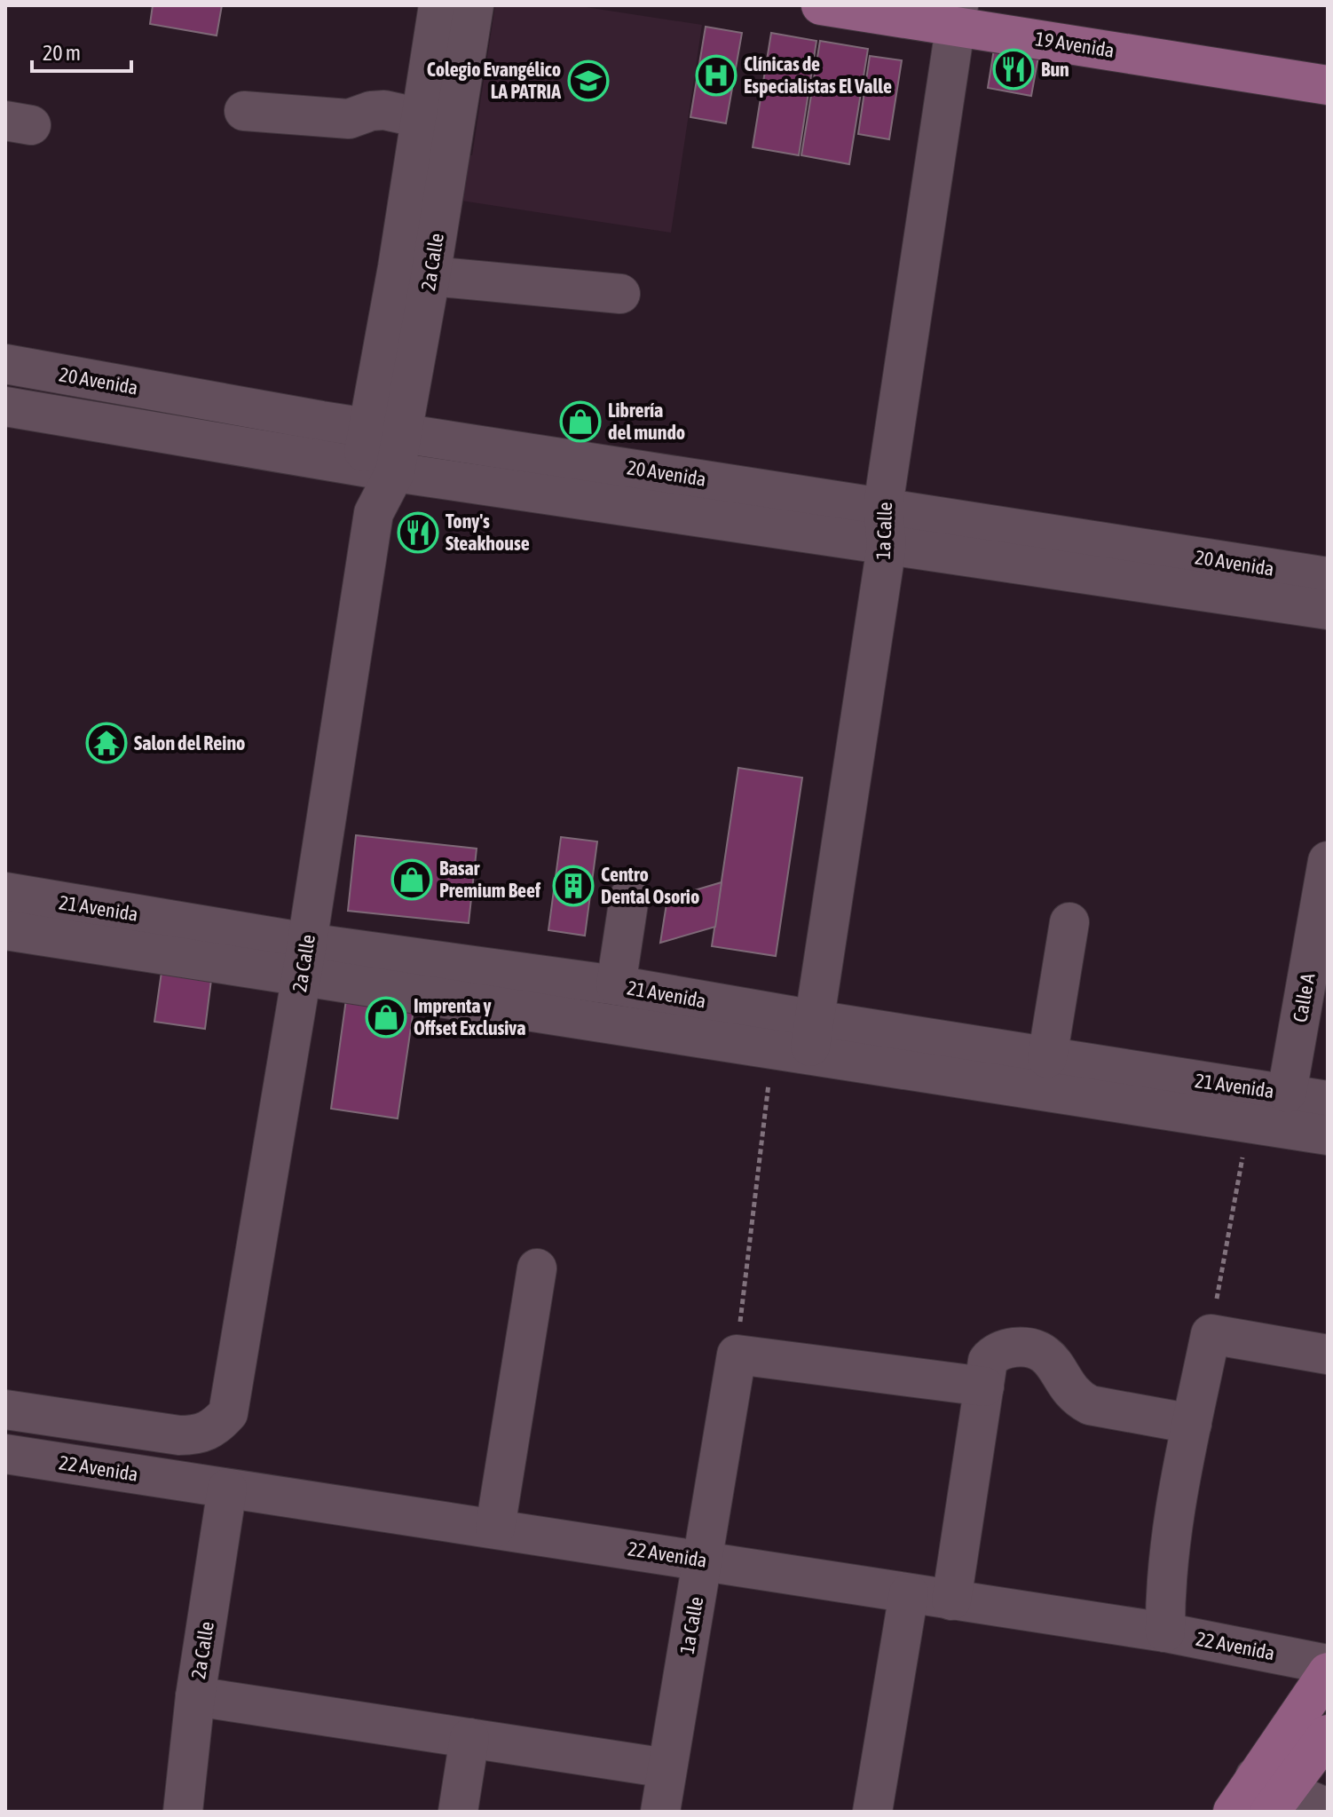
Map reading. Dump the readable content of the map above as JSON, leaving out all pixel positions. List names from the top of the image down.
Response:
{
  "streets": {
    "main road": ["19 Avenida"],
    "street": [
      "2a Calle",
      "20 Avenida",
      "1a Calle",
      "21 Avenida",
      "Calle A",
      "22 Avenida"
    ]
  },
  "crossings": [
    ["19 Avenida", "1a Calle"],
    ["2a Calle", "20 Avenida"],
    ["2a Calle", "21 Avenida"],
    ["2a Calle", "22 Avenida"],
    ["20 Avenida", "1a Calle"],
    ["1a Calle", "21 Avenida"],
    ["1a Calle", "22 Avenida"],
    ["21 Avenida", "Calle A"]
  ],
  "places": {
    "restaurant": ["Bun", "Tony's Steakhouse"],
    "hospital": ["Clínicas de Especialistas El Valle"],
    "school or university": ["Colegio Evangélico LA PATRIA"],
    "shop": ["Librería del mundo", "Basar Premium Beef", "Imprenta y Offset Exclusiva"],
    "temple": ["Salon del Reino"],
    "building": ["Centro Dental Osorio"]
  },
  "scale_bar": "20 m"
}
